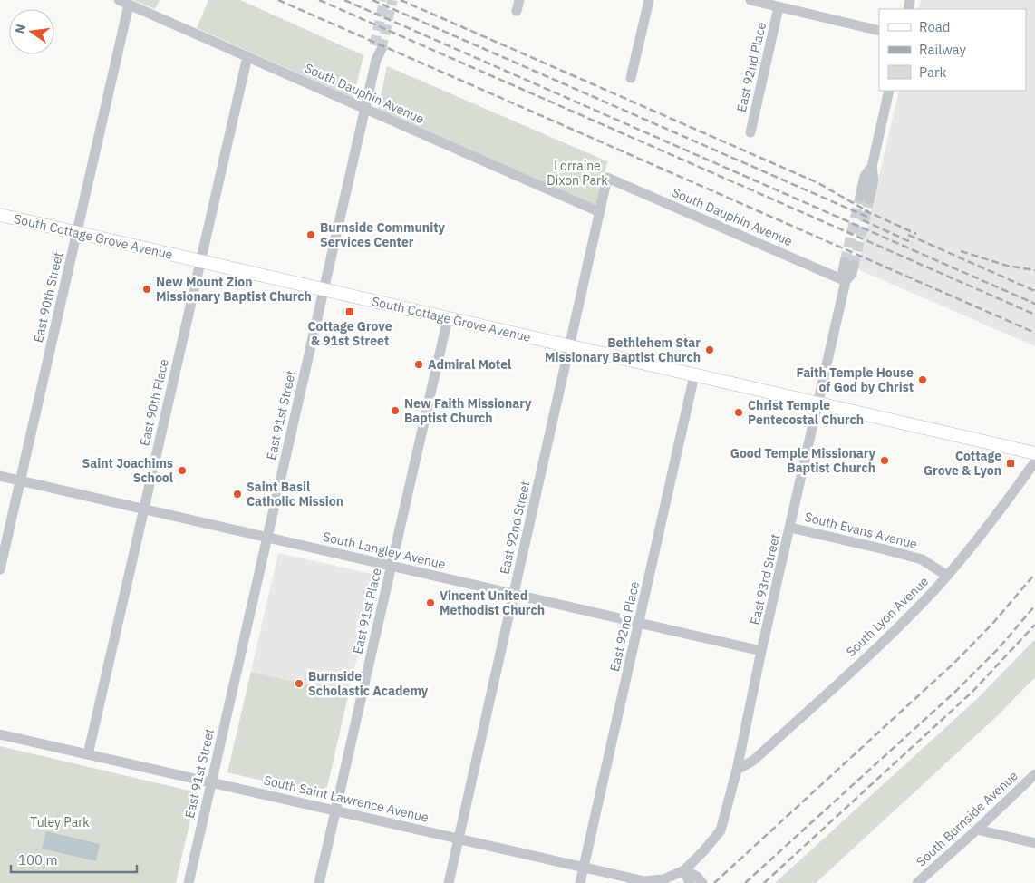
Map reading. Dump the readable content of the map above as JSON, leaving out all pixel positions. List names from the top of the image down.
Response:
{
  "streets": {
    "main road": ["South Cottage Grove Avenue"],
    "street": [
      "East 92nd Place",
      "South Dauphin Avenue",
      "East 90th Street",
      "East 90th Place",
      "East 91st Street",
      "East 92nd Street",
      "South Evans Avenue",
      "South Langley Avenue",
      "East 93rd Street",
      "East 91st Place",
      "South Lyon Avenue",
      "South Saint Lawrence Avenue",
      "South Burnside Avenue"
    ]
  },
  "crossings": [
    ["East 92nd Place", "South Cottage Grove Avenue"],
    ["East 92nd Place", "South Langley Avenue"],
    ["East 92nd Place", "South Saint Lawrence Avenue"],
    ["South Dauphin Avenue", "East 90th Street"],
    ["South Dauphin Avenue", "East 90th Place"],
    ["South Dauphin Avenue", "East 91st Street"],
    ["South Dauphin Avenue", "East 92nd Street"],
    ["South Dauphin Avenue", "East 93rd Street"],
    ["South Cottage Grove Avenue", "East 90th Street"],
    ["South Cottage Grove Avenue", "East 90th Place"],
    ["South Cottage Grove Avenue", "East 91st Street"],
    ["South Cottage Grove Avenue", "East 92nd Street"],
    ["South Cottage Grove Avenue", "East 93rd Street"],
    ["South Cottage Grove Avenue", "East 91st Place"],
    ["East 90th Street", "South Langley Avenue"],
    ["East 90th Place", "South Langley Avenue"],
    ["East 90th Place", "South Saint Lawrence Avenue"],
    ["East 91st Street", "South Langley Avenue"],
    ["East 91st Street", "South Saint Lawrence Avenue"],
    ["East 92nd Street", "South Langley Avenue"],
    ["East 92nd Street", "South Saint Lawrence Avenue"],
    ["South Evans Avenue", "East 93rd Street"],
    ["South Evans Avenue", "South Lyon Avenue"],
    ["South Langley Avenue", "East 93rd Street"],
    ["South Langley Avenue", "East 91st Place"],
    ["East 93rd Street", "South Lyon Avenue"],
    ["East 93rd Street", "South Saint Lawrence Avenue"],
    ["East 91st Place", "South Saint Lawrence Avenue"]
  ],
  "parks": ["Lorraine Dixon Park", "Tuley Park"],
  "places": {
    "other": [
      "Burnside Community Services Center",
      "New Mount Zion Missionary Baptist Church",
      "Bethlehem Star Missionary Baptist Church",
      "Admiral Motel",
      "Faith Temple House of God by Christ",
      "New Faith Missionary Baptist Church",
      "Christ Temple Pentecostal Church",
      "Good Temple Missionary Baptist Church",
      "Saint Joachims School",
      "Saint Basil Catholic Mission",
      "Vincent United Methodist Church",
      "Burnside Scholastic Academy"
    ],
    "transit": ["Cottage Grove & 91st Street", "Cottage Grove & Lyon"]
  },
  "legend": ["Road", "Railway", "Park"],
  "scale_bar": "100 m",
  "north": "left"
}
